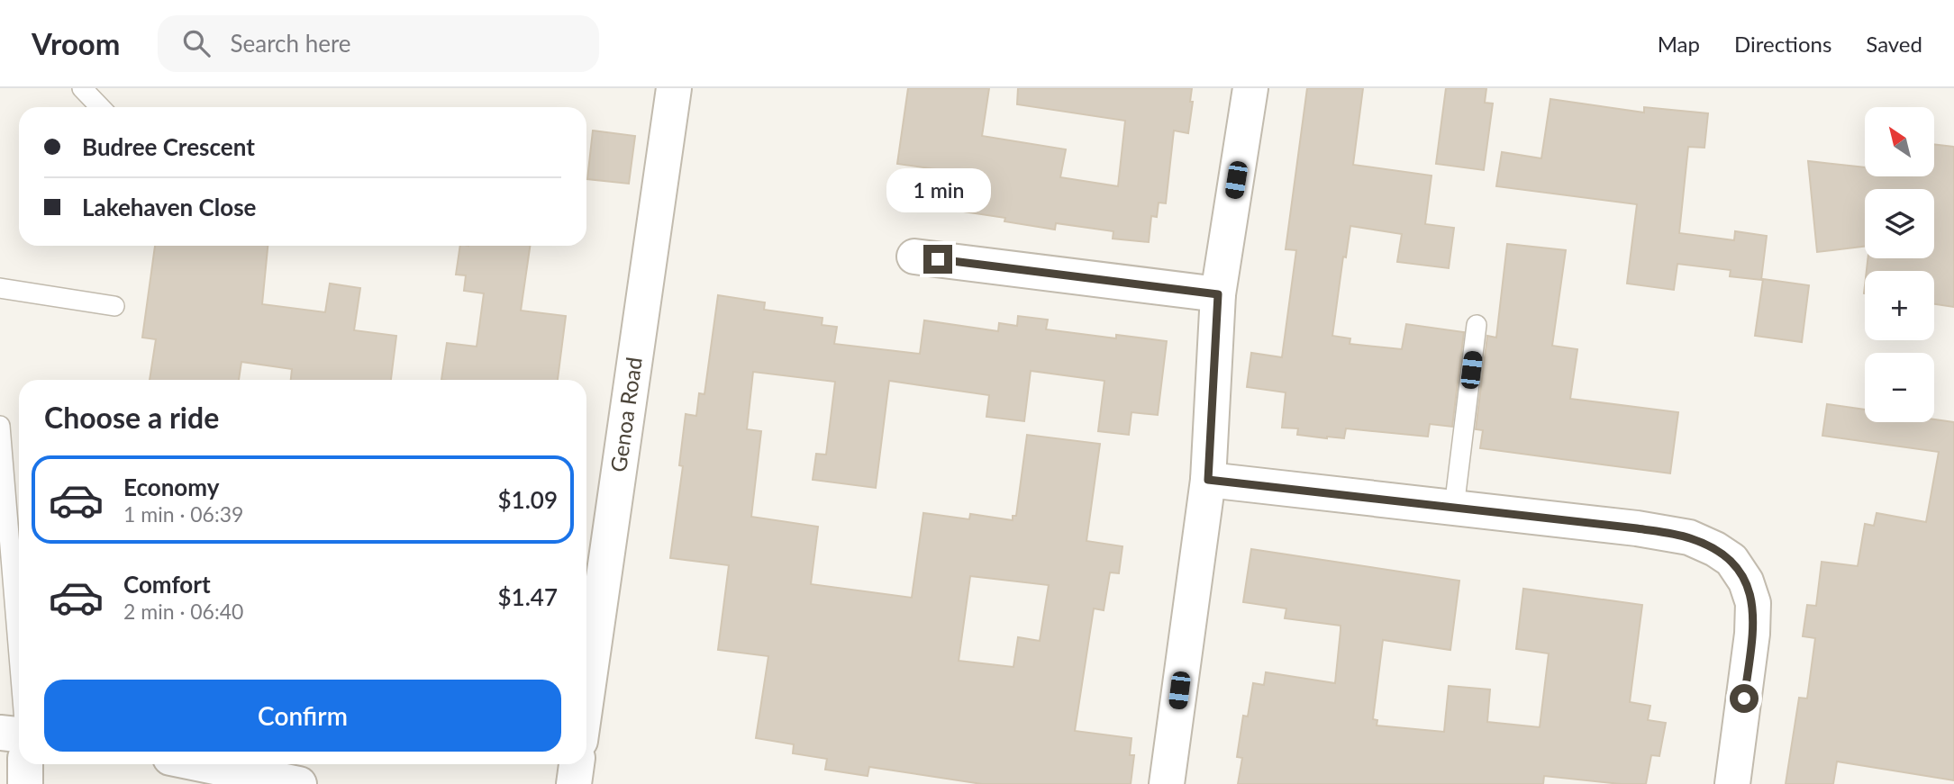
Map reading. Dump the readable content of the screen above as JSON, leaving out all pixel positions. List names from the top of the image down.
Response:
{
  "streets": {
    "street": ["Genoa Road"]
  },
  "north": "top left",
  "page": {
    "header": "Vroom",
    "search": "Search here",
    "nav": ["Map", "Directions", "Saved"],
    "map_buttons": ["+", "−"],
    "banner": ["Budree Crescent", "Lakehaven Close"],
    "bubble": "1 min",
    "heading": "Choose a ride",
    "list": [
      {
        "name": "Economy",
        "note": "1 min · 06:39",
        "value": "$1.09"
      },
      {
        "name": "Comfort",
        "note": "2 min · 06:40",
        "value": "$1.47"
      }
    ],
    "buttons": "Confirm"
  }
}
